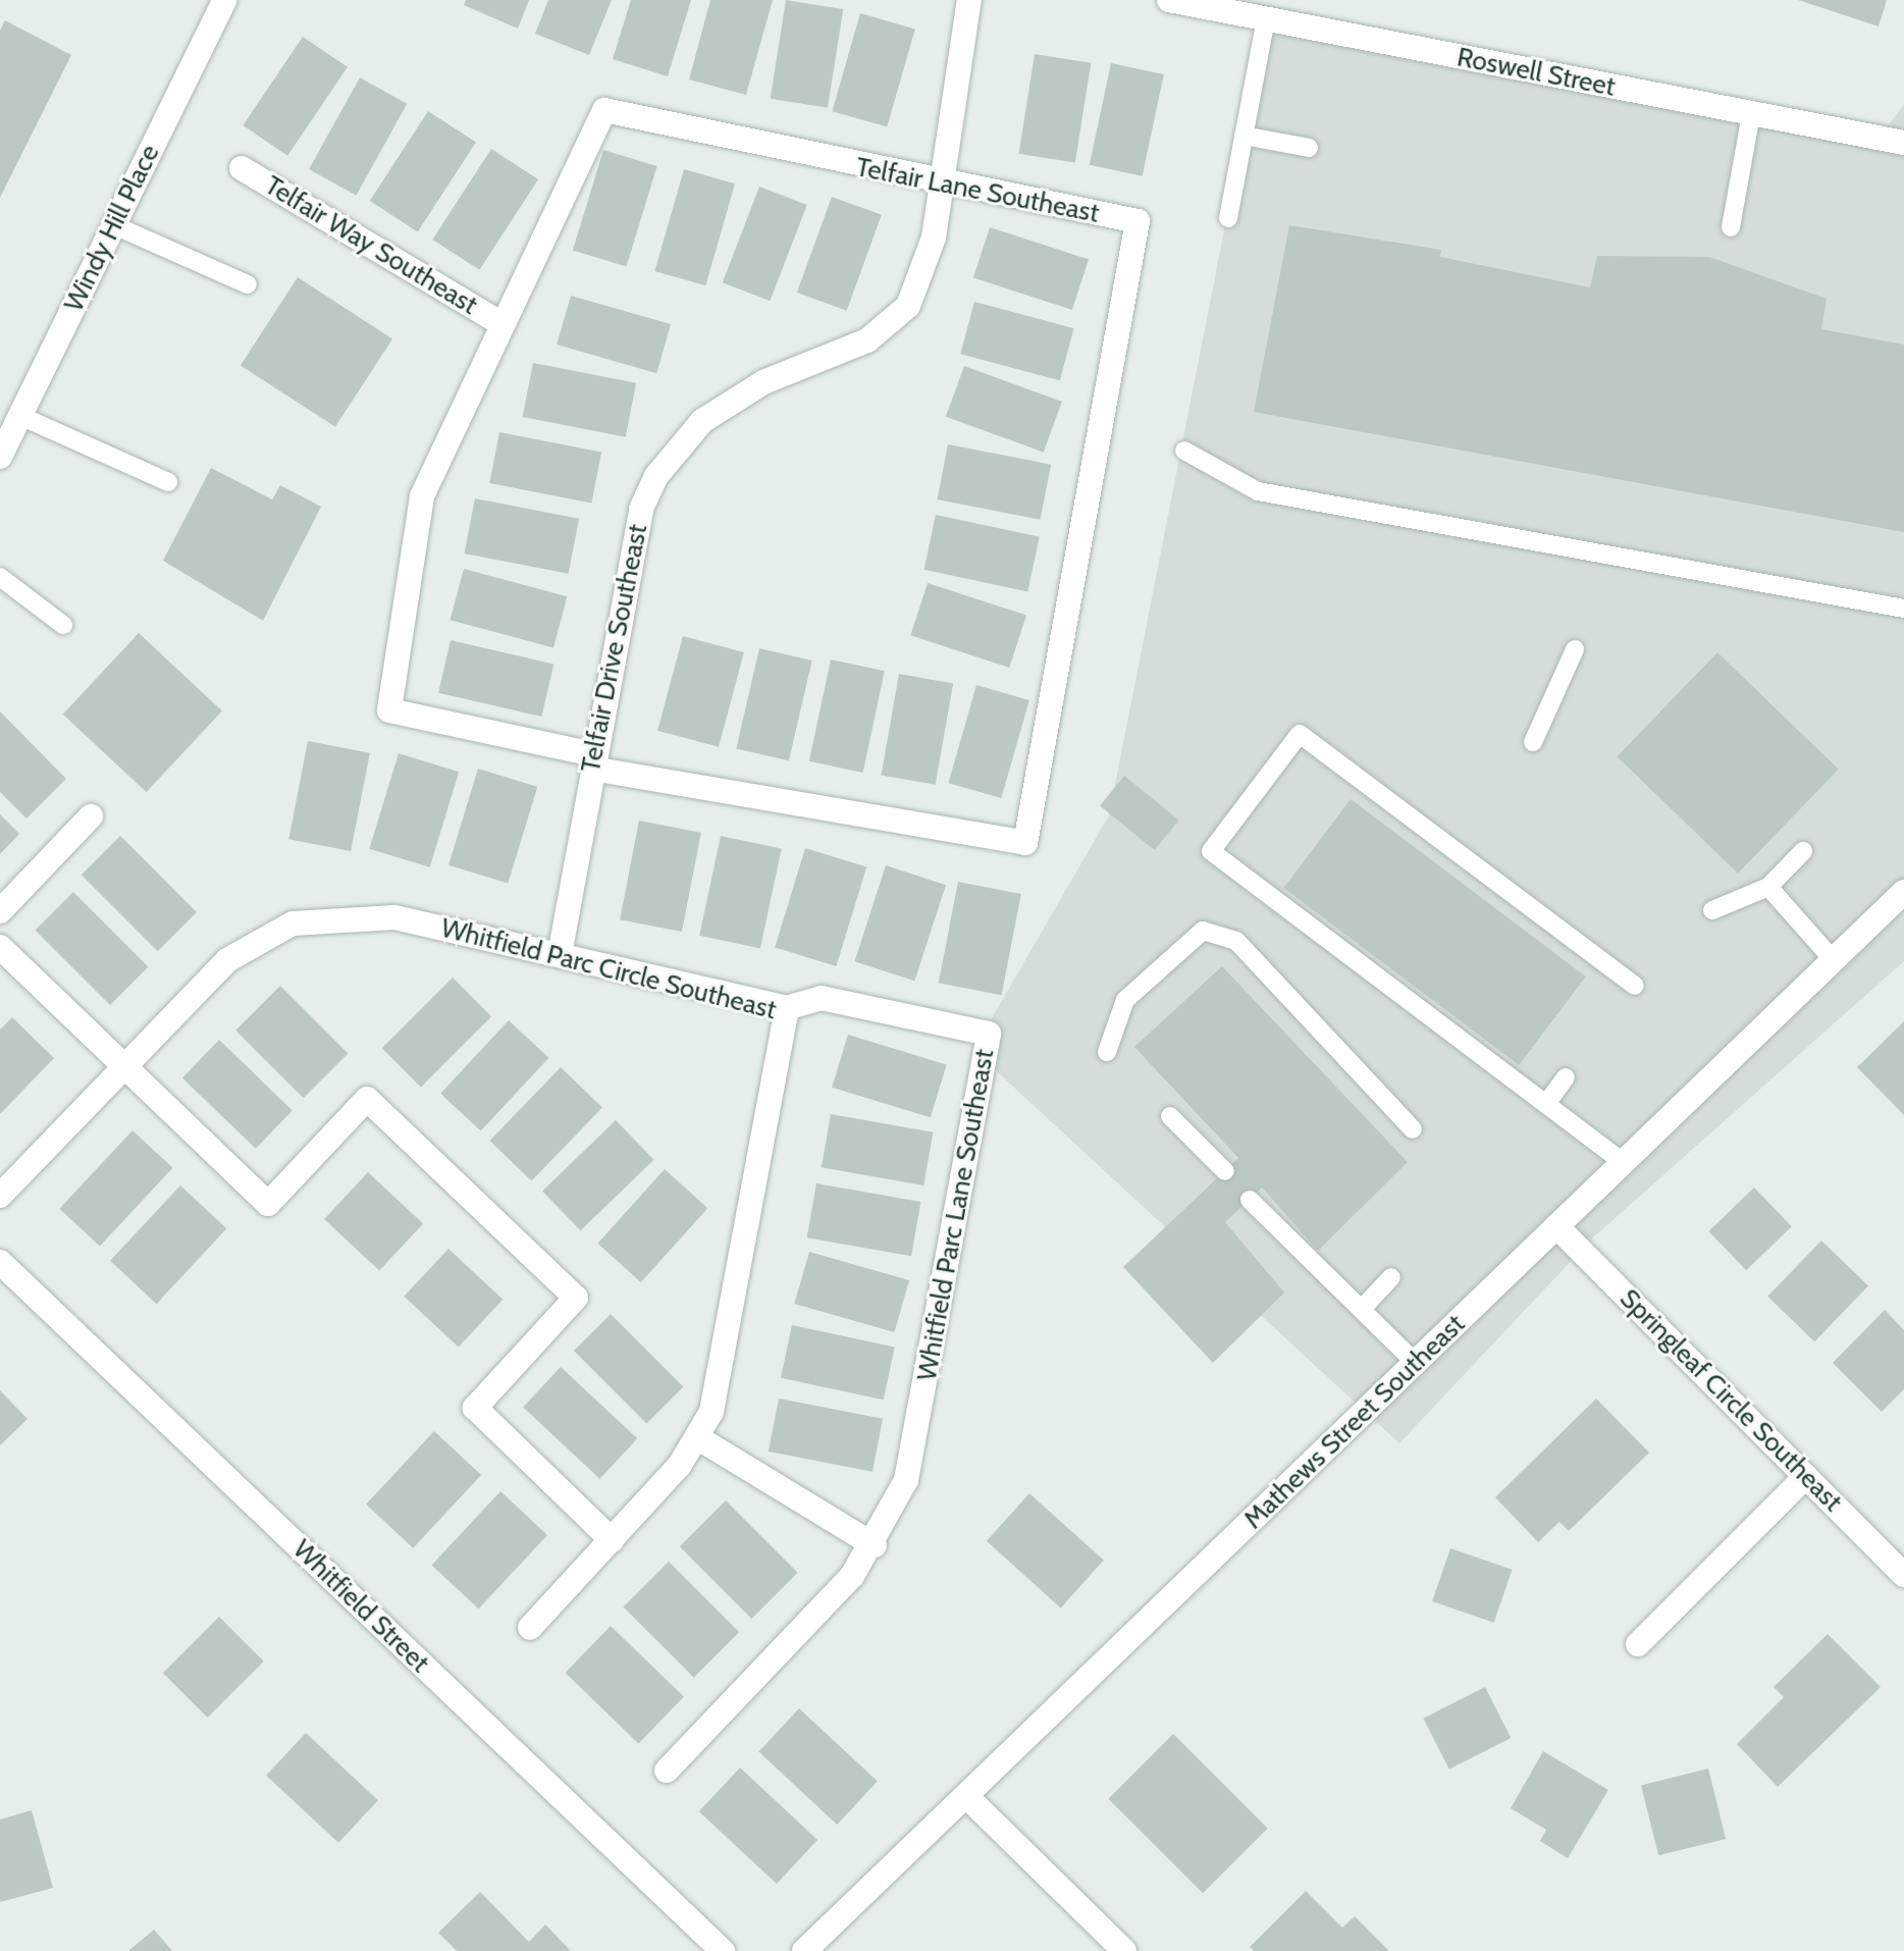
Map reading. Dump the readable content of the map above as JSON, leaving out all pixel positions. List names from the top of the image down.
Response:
{
  "streets": {
    "street": [
      "Roswell Street",
      "Telfair Lane Southeast",
      "Windy Hill Place",
      "Telfair Way Southeast",
      "Telfair Drive Southeast",
      "Whitfield Parc Circle Southeast",
      "Whitfield Parc Lane Southeast",
      "Springleaf Circle Southeast",
      "Mathews Street Southeast",
      "Whitfield Street"
    ]
  },
  "crossings": [
    ["Telfair Lane Southeast", "Telfair Way Southeast"],
    ["Telfair Lane Southeast", "Telfair Drive Southeast"],
    ["Telfair Drive Southeast", "Whitfield Parc Circle Southeast"],
    ["Whitfield Parc Circle Southeast", "Whitfield Parc Lane Southeast"],
    ["Springleaf Circle Southeast", "Mathews Street Southeast"]
  ]
}
